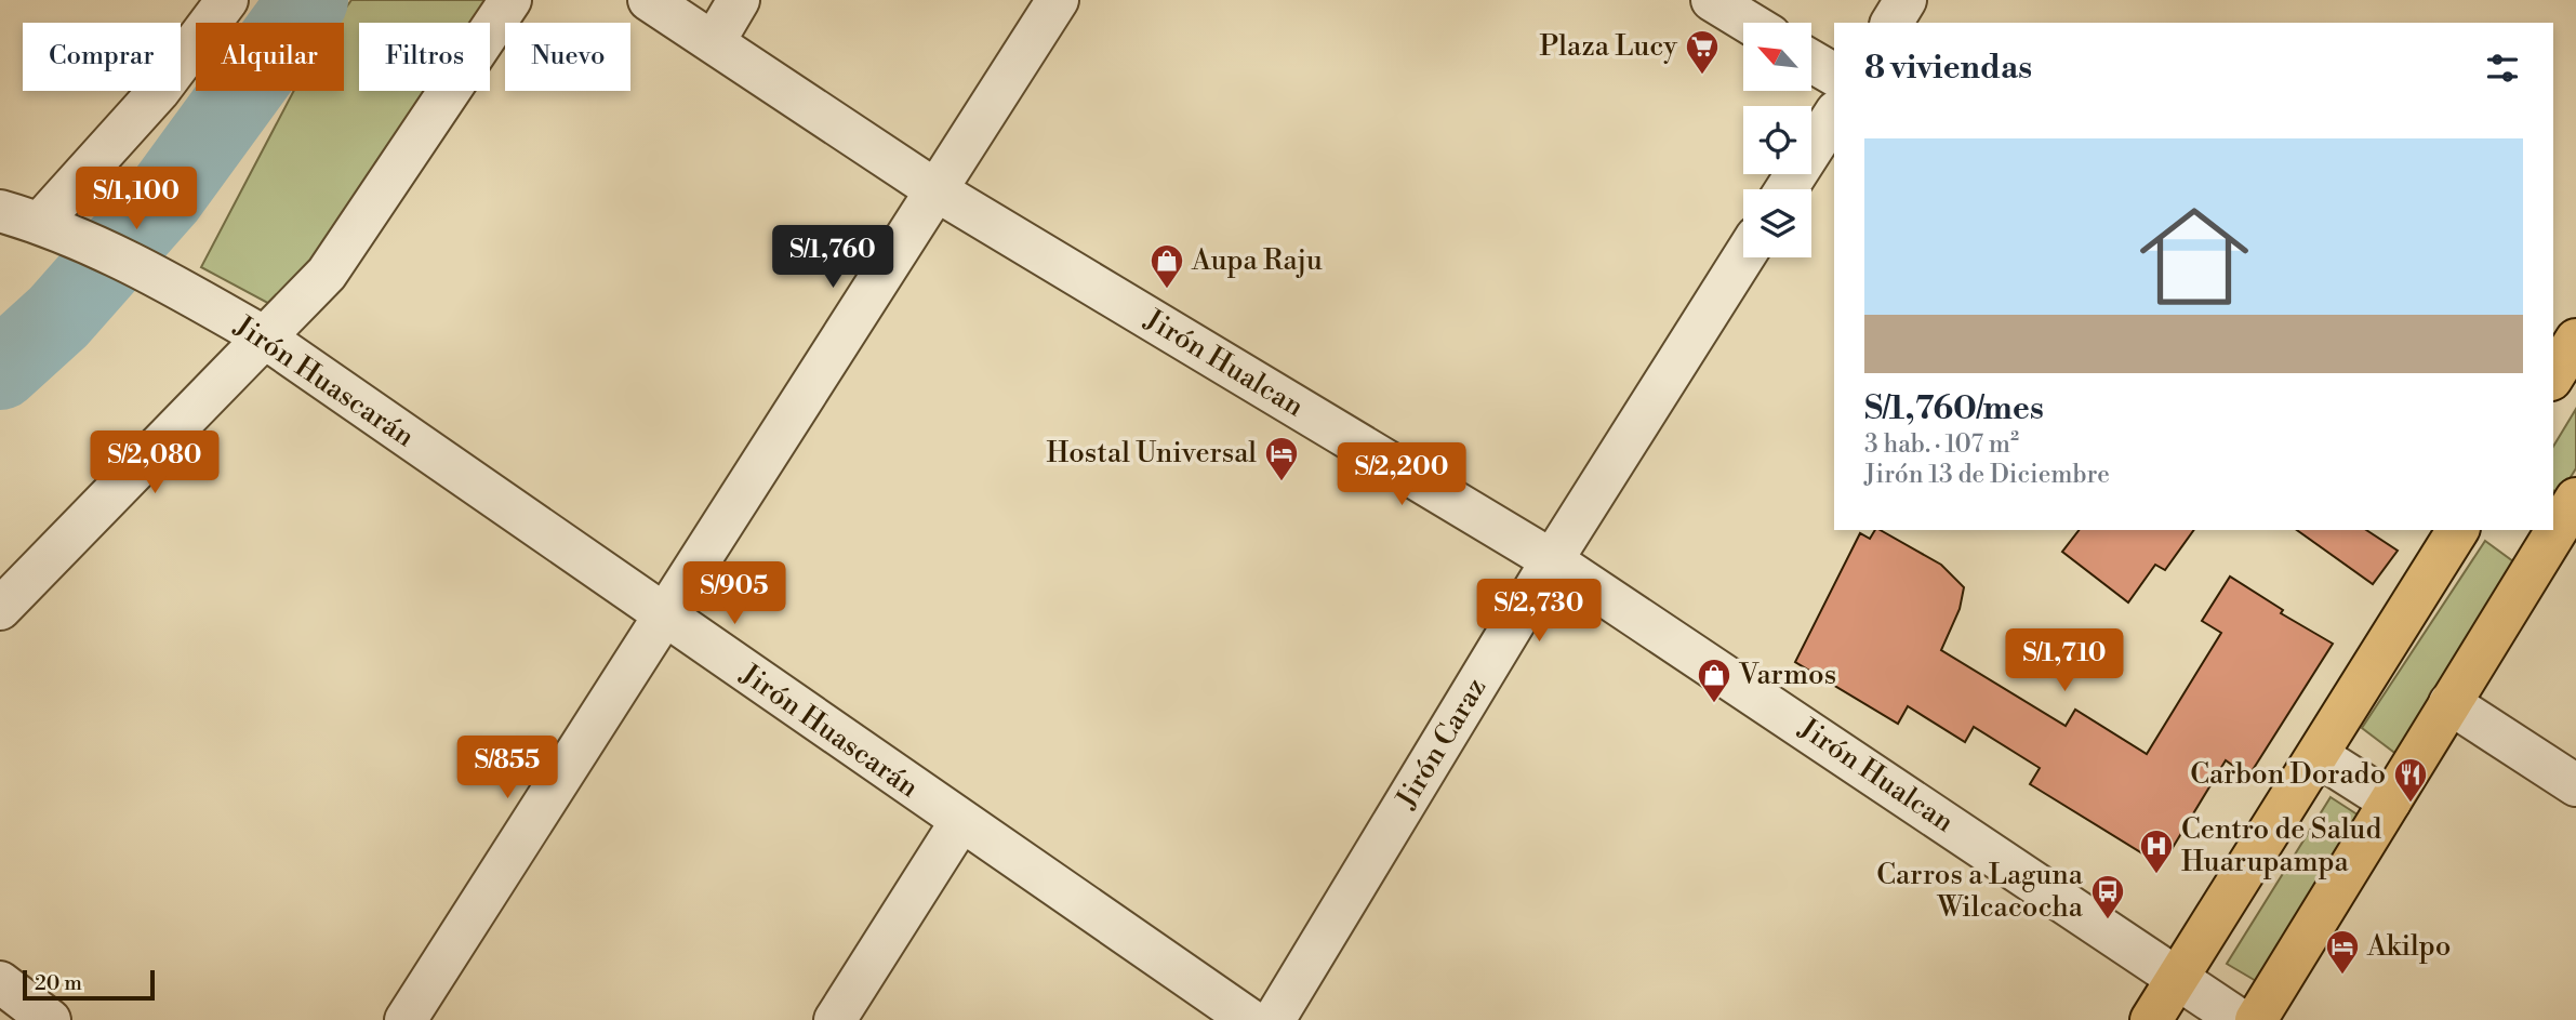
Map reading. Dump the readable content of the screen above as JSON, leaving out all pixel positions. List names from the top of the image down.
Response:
{
  "streets": {
    "street": ["Jirón Hualcan", "Jirón Huascarán", "Jirón Caraz"]
  },
  "crossings": [
    ["Jirón Hualcan", "Jirón Caraz"]
  ],
  "places": {
    "supermarket": ["Plaza Lucy"],
    "shop": ["Aupa Raju", "Varmos"],
    "hotel": ["Hostal Universal", "Akilpo"],
    "restaurant": ["Carbon Dorado"],
    "hospital": ["Centro de Salud Huarupampa"],
    "bus stop": ["Carros a Laguna Wilcacocha"]
  },
  "scale_bar": "20 m",
  "north": "top left",
  "page": {
    "chip": [
      "Comprar",
      "Alquilar",
      "Filtros",
      "Nuevo"
    ],
    "heading": "8 viviendas",
    "list": [
      {
        "name": "S/1,760/mes",
        "note": "3 hab. · 107 m² · Jirón 13 de Diciembre"
      }
    ],
    "price": [
      "S/1,100",
      "S/1,760",
      "S/2,080",
      "S/2,200",
      "S/905",
      "S/2,730",
      "S/1,710",
      "S/855"
    ],
    "scale": "20 m"
  }
}
